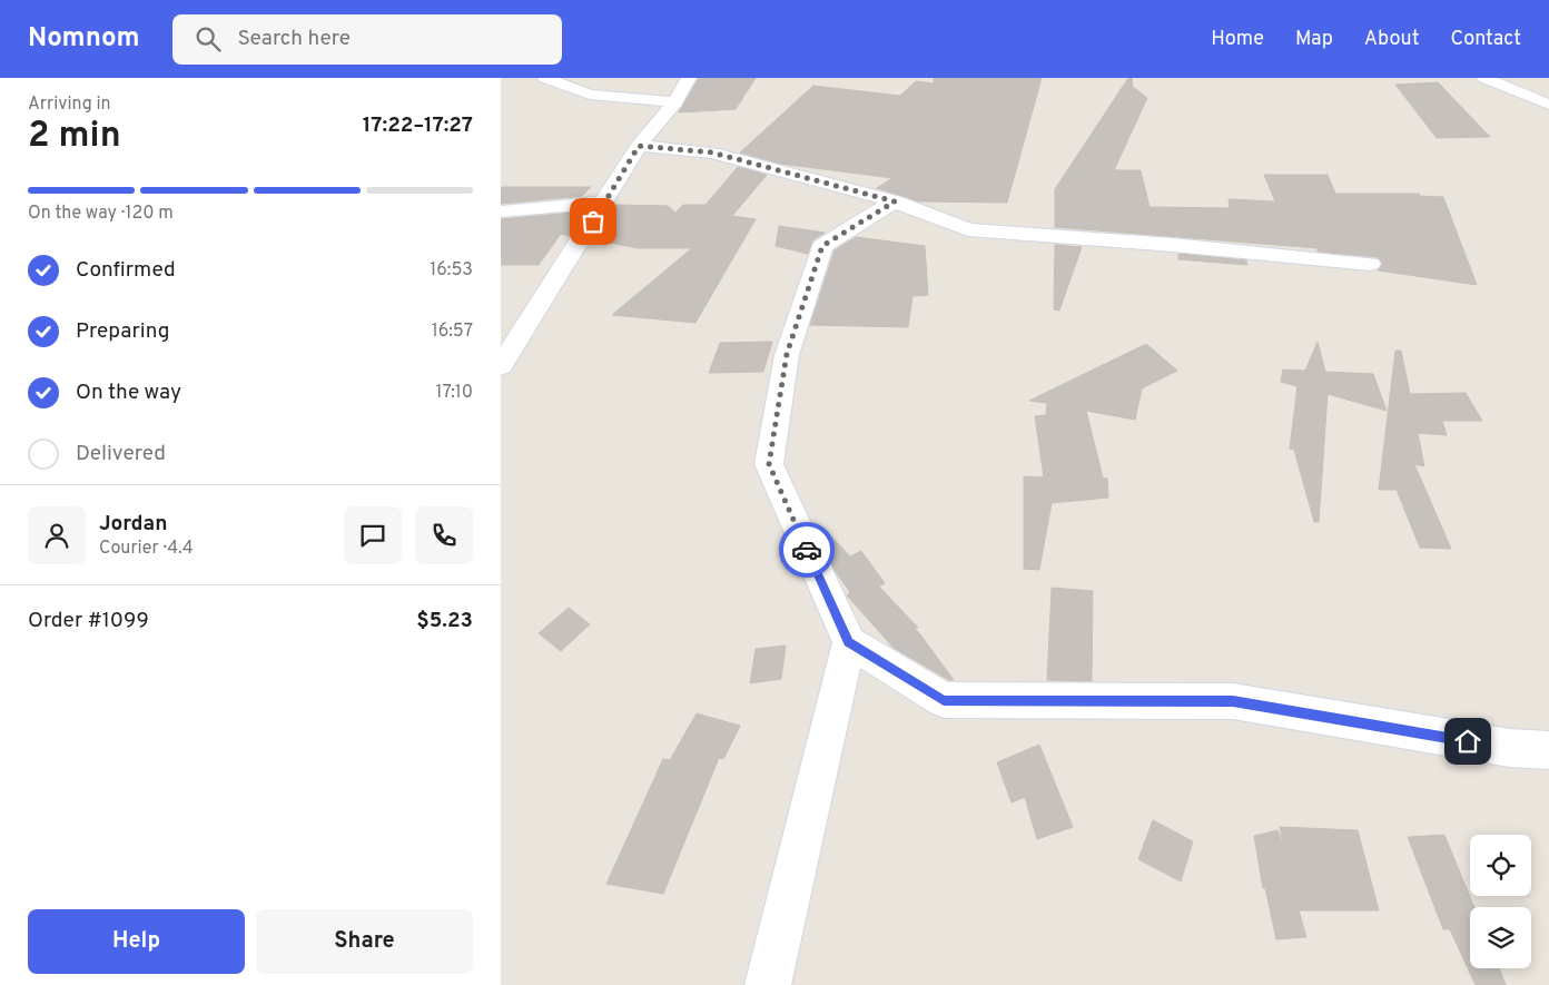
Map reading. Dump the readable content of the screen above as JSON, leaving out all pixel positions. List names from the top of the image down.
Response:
{
  "page": {
    "header": "Nomnom",
    "search": "Search here",
    "nav": [
      "Home",
      "Map",
      "About",
      "Contact"
    ],
    "heading": ["2 min", "Arriving in", "17:22–17:27"],
    "panel": [
      "Jordan",
      "Courier · 4.4",
      "Order #1099",
      "$5.23"
    ],
    "bar": "On the way · 120 m",
    "list": [
      ["Confirmed", "16:53"],
      ["Preparing", "16:57"],
      ["On the way", "17:10"],
      "Delivered"
    ],
    "buttons": ["Help", "Share"]
  }
}
